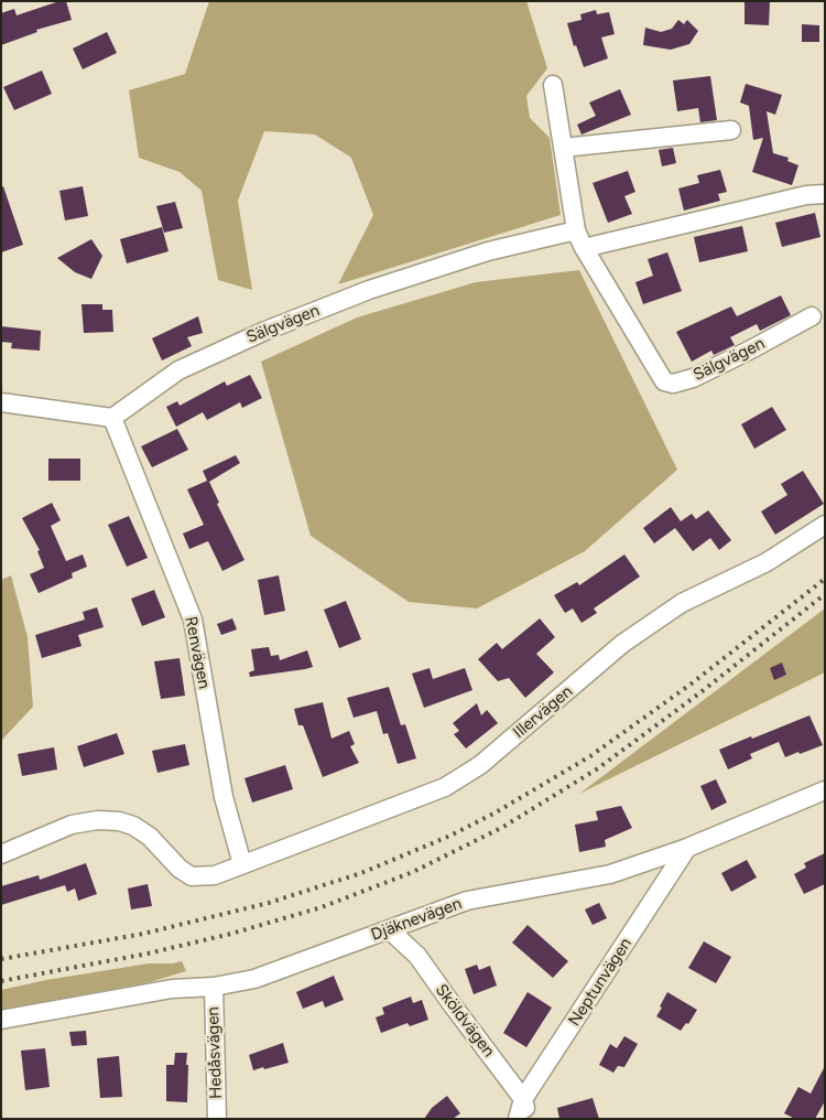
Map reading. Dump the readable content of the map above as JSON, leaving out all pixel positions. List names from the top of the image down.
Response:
{
  "streets": {
    "street": [
      "Sälgvägen",
      "Renvägen",
      "Illervägen",
      "Djäknevägen",
      "Neptunvägen",
      "Sköldvägen",
      "Hedåsvägen"
    ]
  },
  "crossings": [
    ["Sälgvägen", "Renvägen"],
    ["Renvägen", "Illervägen"],
    ["Djäknevägen", "Neptunvägen"],
    ["Djäknevägen", "Sköldvägen"],
    ["Djäknevägen", "Hedåsvägen"],
    ["Neptunvägen", "Sköldvägen"]
  ]
}
